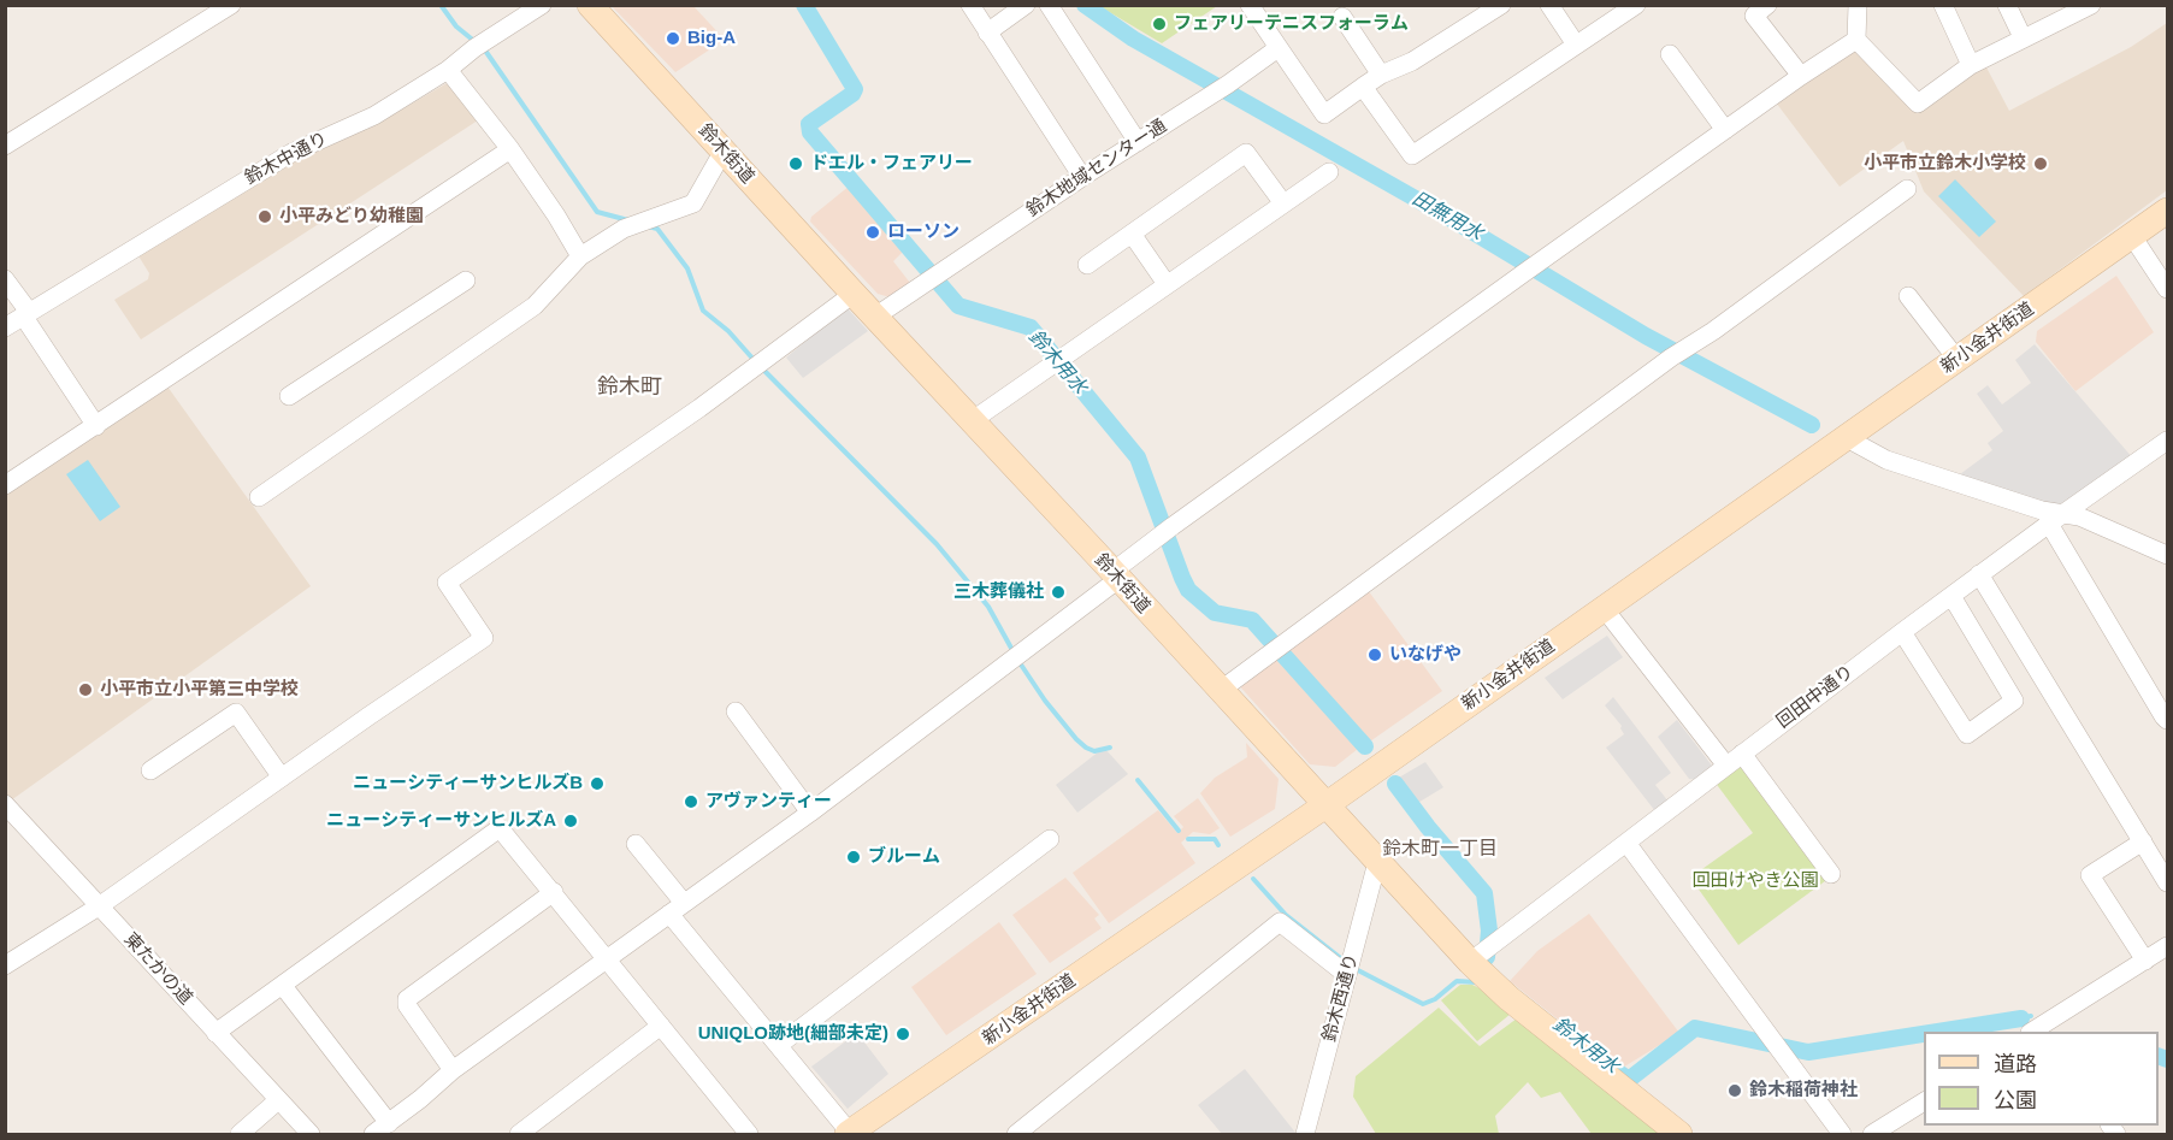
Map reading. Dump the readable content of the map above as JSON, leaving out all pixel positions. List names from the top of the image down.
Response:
{
  "streets": {
    "main road": ["鈴木街道", "新小金井街道"],
    "street": [
      "鈴木中通り",
      "鈴木地域センター通",
      "回田中通り",
      "東たかの道",
      "鈴木西通り"
    ]
  },
  "crossings": [
    ["鈴木街道", "鈴木地域センター通"],
    ["鈴木街道", "新小金井街道"],
    ["鈴木街道", "回田中通り"],
    ["鈴木街道", "鈴木西通り"]
  ],
  "districts": ["鈴木町", "鈴木町一丁目"],
  "water": ["田無用水", "鈴木用水"],
  "parks": ["回田けやき公園"],
  "places": [
    "フェアリーテニスフォーラム",
    "Big-A",
    "ドエル・フェアリー",
    "小平市立鈴木小学校",
    "小平みどり幼稚園",
    "ローソン",
    "三木葬儀社",
    "いなげや",
    "小平市立小平第三中学校",
    "ニューシティーサンヒルズB",
    "アヴァンティー",
    "ニューシティーサンヒルズA",
    "ブルーム",
    "UNIQLO跡地(細部未定)",
    "鈴木稲荷神社"
  ],
  "legend": ["道路", "公園"]
}
